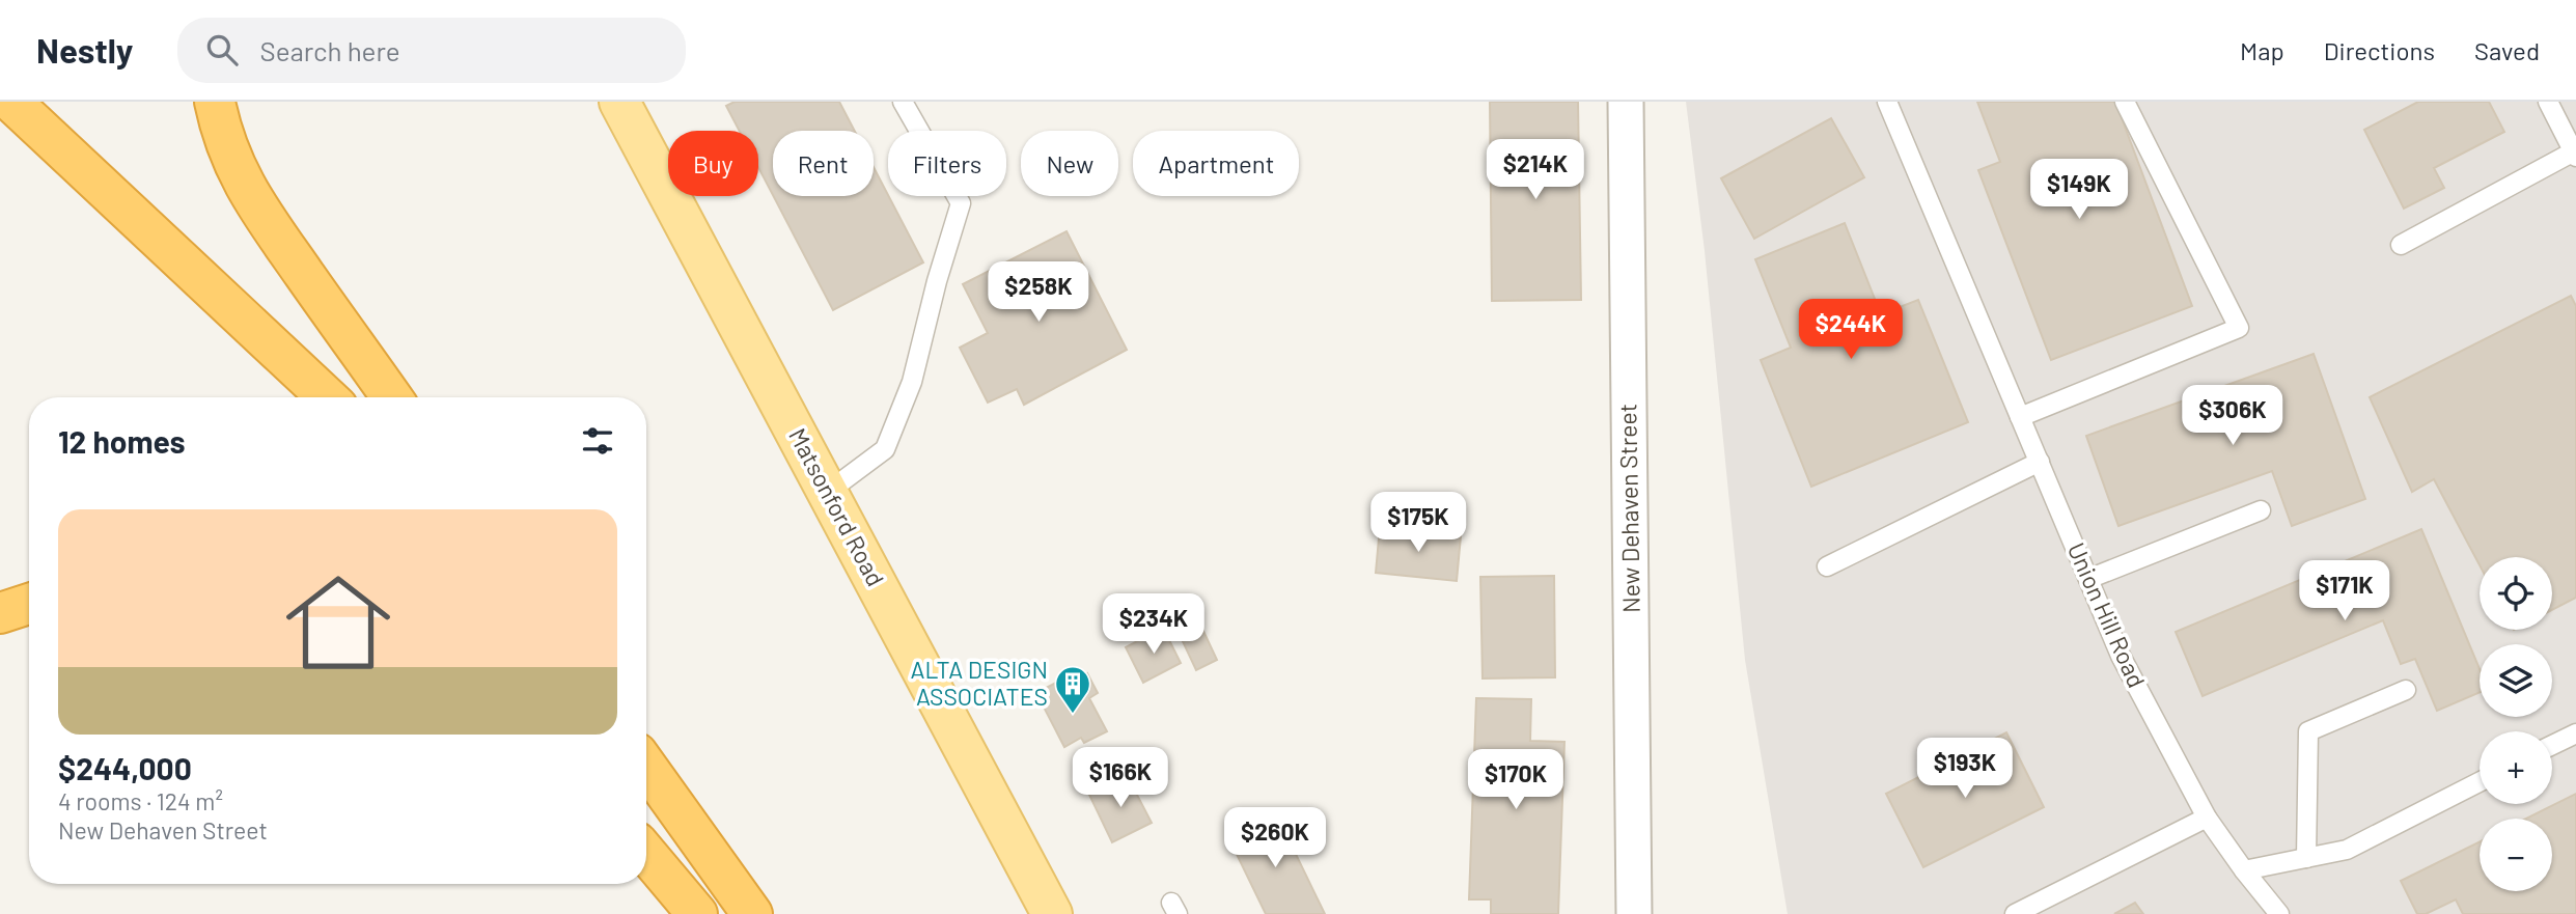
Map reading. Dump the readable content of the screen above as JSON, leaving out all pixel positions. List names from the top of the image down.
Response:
{
  "streets": {
    "main road": ["Matsonford Road"],
    "street": ["New Dehaven Street"],
    "lane": ["Union Hill Road"]
  },
  "places": {
    "building": ["ALTA DESIGN ASSOCIATES"]
  },
  "page": {
    "header": "Nestly",
    "search": "Search here",
    "nav": ["Map", "Directions", "Saved"],
    "chip": [
      "Buy",
      "Rent",
      "Filters",
      "New",
      "Apartment"
    ],
    "price": [
      "$214K",
      "$149K",
      "$258K",
      "$244K",
      "$306K",
      "$175K",
      "$171K",
      "$234K",
      "$193K",
      "$166K",
      "$170K",
      "$260K"
    ],
    "heading": "12 homes",
    "list": [
      {
        "name": "$244,000",
        "note": "4 rooms · 124 m² · New Dehaven Street"
      }
    ],
    "map_buttons": ["+", "−"]
  }
}
